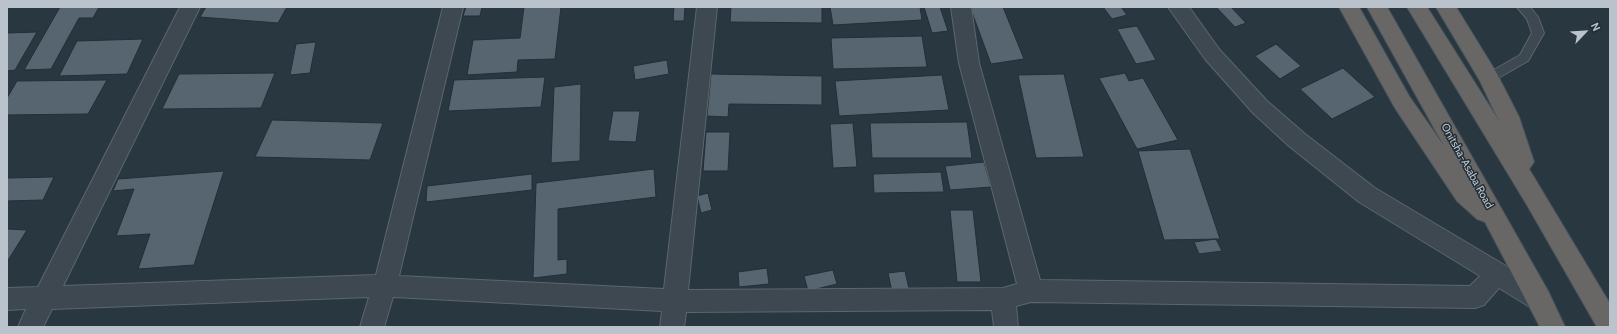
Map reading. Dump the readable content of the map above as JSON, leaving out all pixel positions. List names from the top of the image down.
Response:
{
  "streets": {
    "highway": ["Onitsha-Asaba Road"]
  },
  "north": "top right"
}
